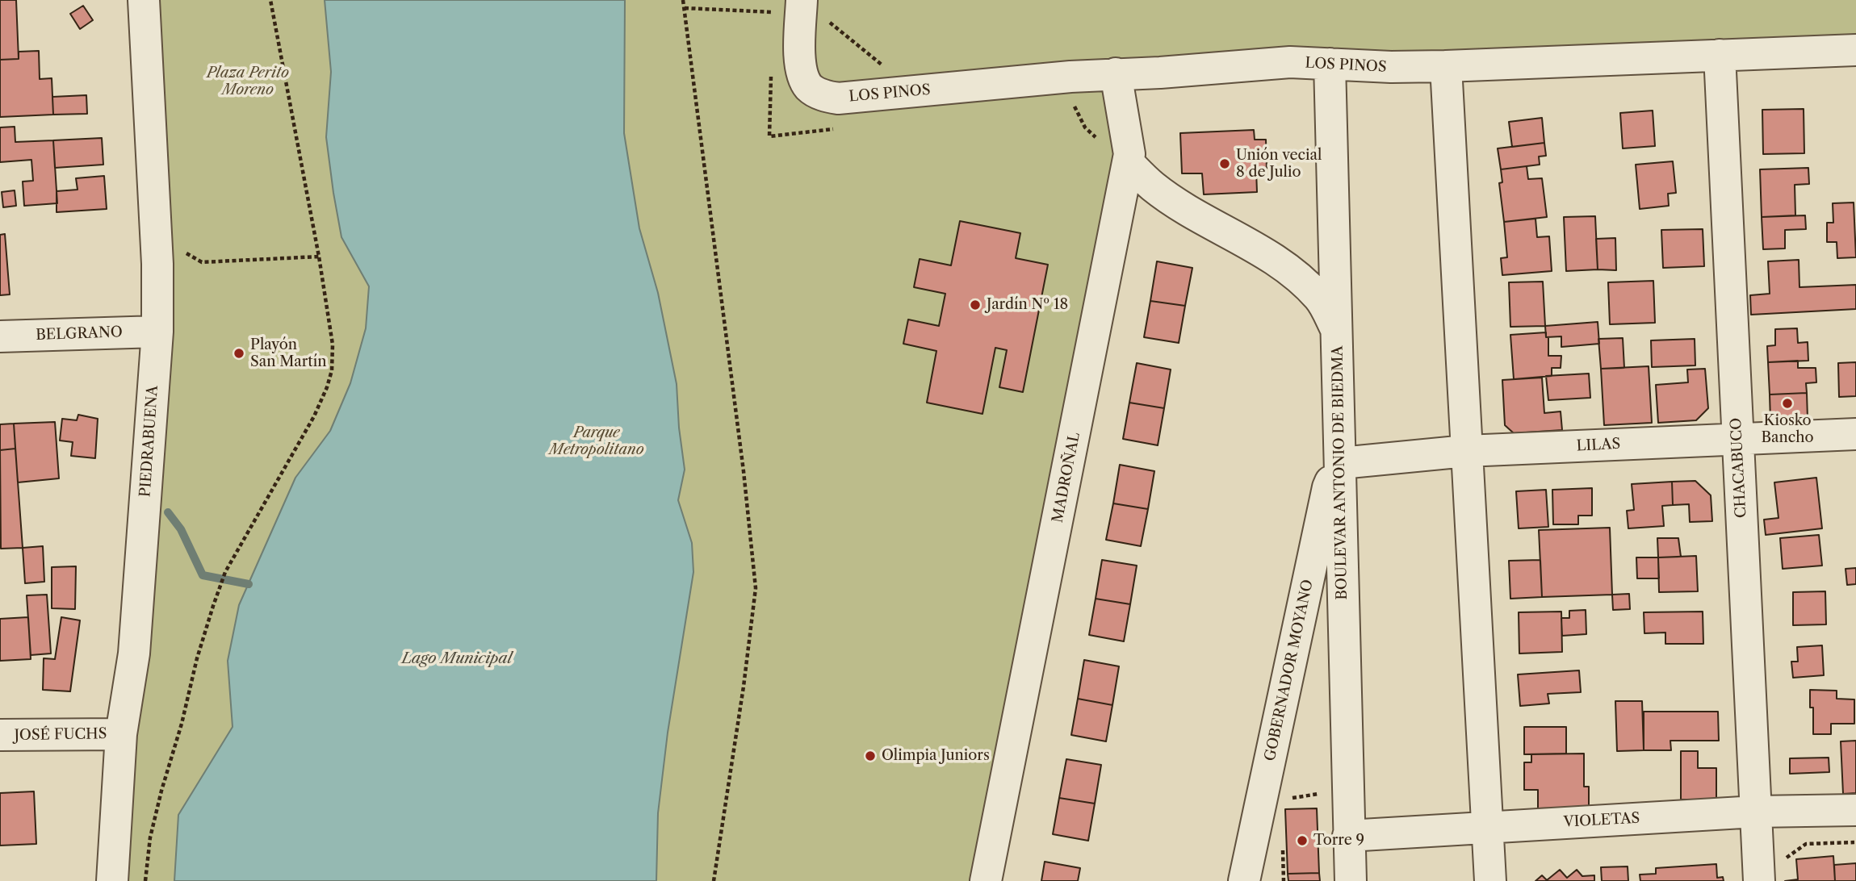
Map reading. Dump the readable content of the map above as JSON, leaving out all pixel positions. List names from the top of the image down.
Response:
{
  "streets": {
    "street": [
      "LOS PINOS",
      "BELGRANO",
      "PIEDRABUENA",
      "LILAS",
      "CHACABUCO",
      "BOULEVAR ANTONIO DE BIEDMA",
      "MADROÑAL",
      "GOBERNADOR MOYANO",
      "JOSÉ FUCHS",
      "VIOLETAS"
    ]
  },
  "crossings": [
    ["LOS PINOS", "CHACABUCO"],
    ["LOS PINOS", "BOULEVAR ANTONIO DE BIEDMA"],
    ["LOS PINOS", "MADROÑAL"],
    ["BELGRANO", "PIEDRABUENA"],
    ["PIEDRABUENA", "JOSÉ FUCHS"],
    ["LILAS", "CHACABUCO"],
    ["LILAS", "BOULEVAR ANTONIO DE BIEDMA"],
    ["LILAS", "GOBERNADOR MOYANO"],
    ["CHACABUCO", "VIOLETAS"],
    ["BOULEVAR ANTONIO DE BIEDMA", "GOBERNADOR MOYANO"],
    ["BOULEVAR ANTONIO DE BIEDMA", "VIOLETAS"]
  ],
  "water": ["Lago Municipal"],
  "parks": ["Plaza Perito Moreno", "Parque Metropolitano"],
  "places": [
    "Unión vecial 8 de Julio",
    "Jardín Nº 18",
    "Playón San Martín",
    "Kiosko Bancho",
    "Olimpia Juniors",
    "Torre 9"
  ]
}
